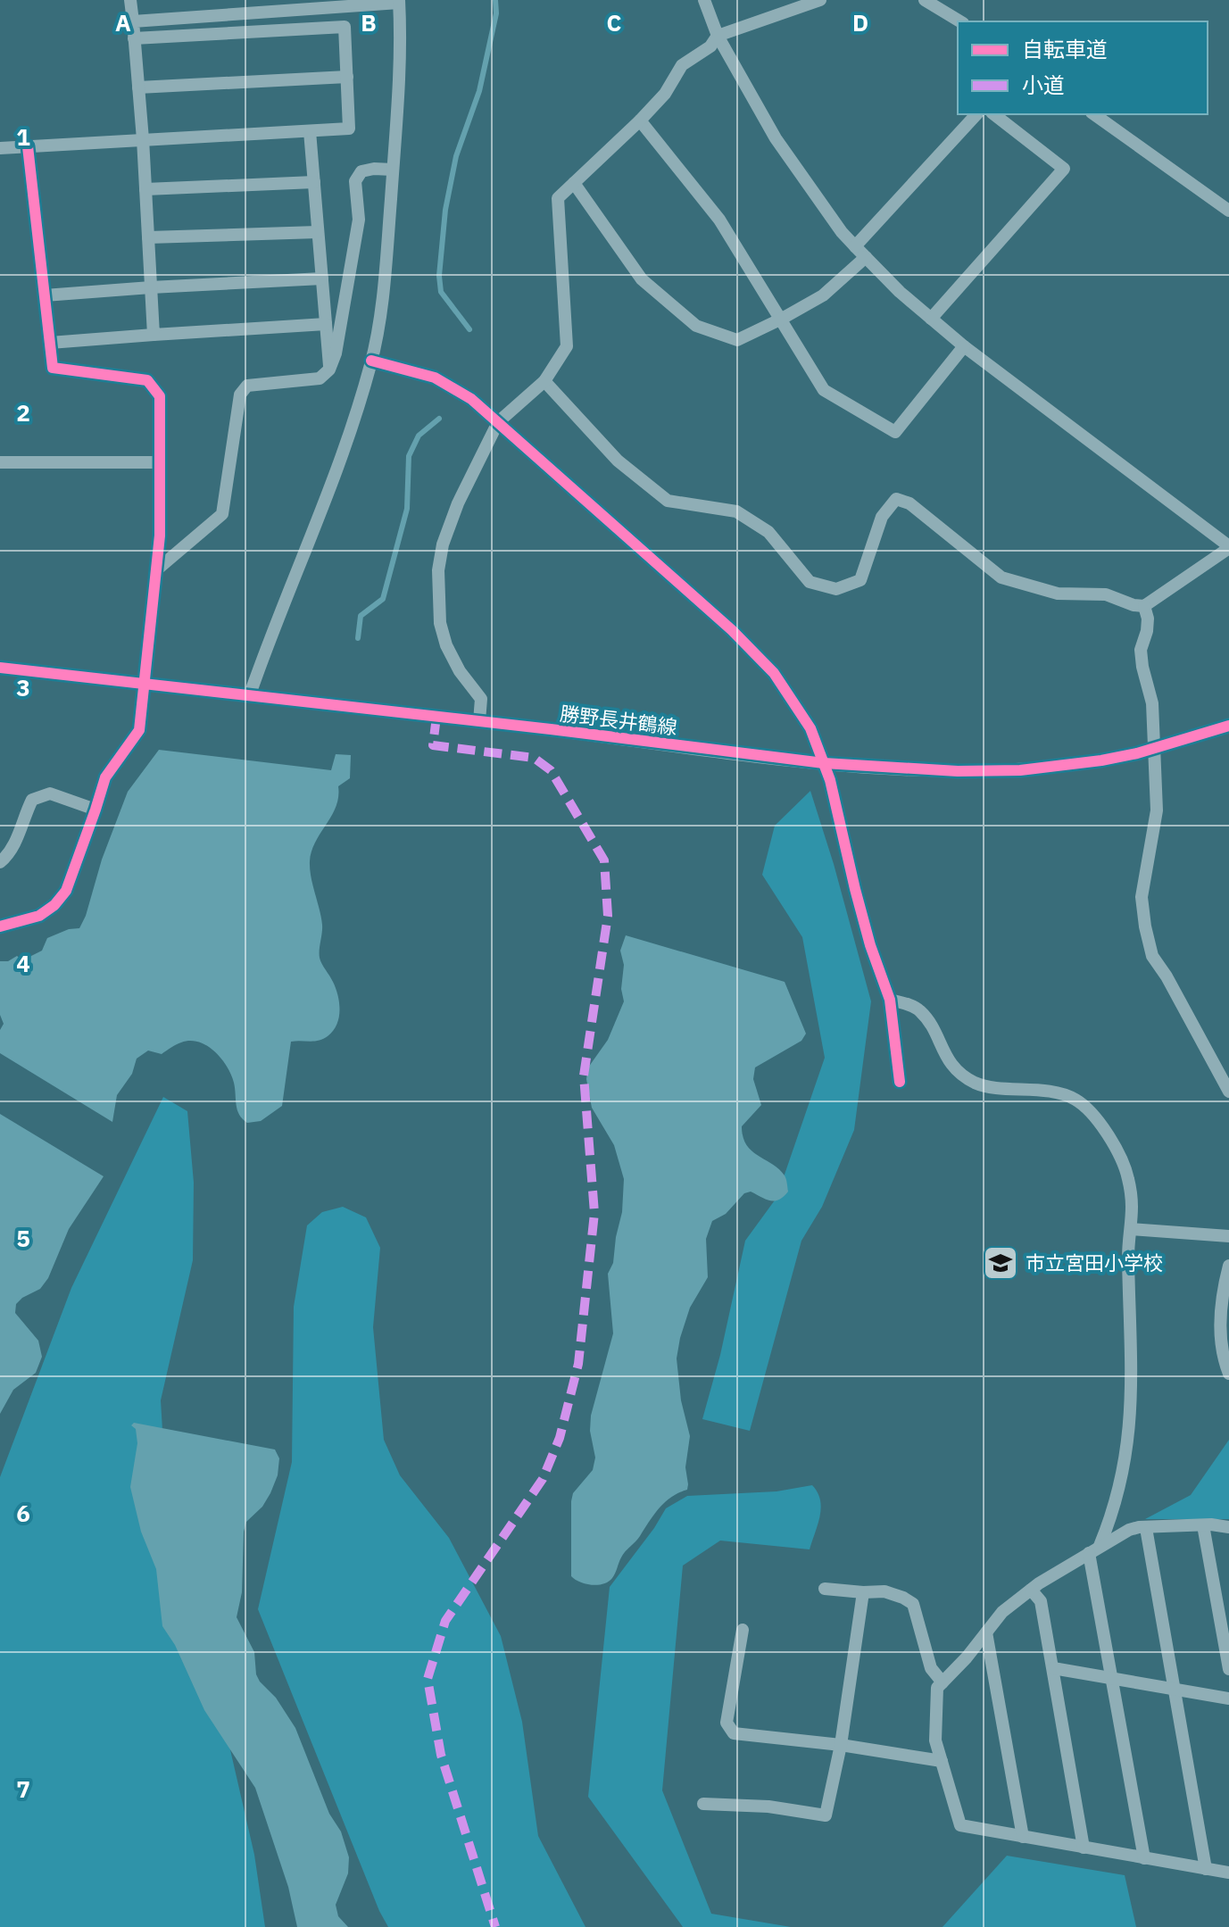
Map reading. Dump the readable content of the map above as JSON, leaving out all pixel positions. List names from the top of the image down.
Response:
{
  "streets": {
    "street": ["勝野長井鶴線"]
  },
  "places": {
    "school or university": ["市立宮田小学校"]
  },
  "legend": ["自転車道", "小道"],
  "grid": {
    "columns": [
      "A",
      "B",
      "C",
      "D"
    ],
    "rows": [
      "1",
      "2",
      "3",
      "4",
      "5",
      "6",
      "7"
    ]
  }
}
